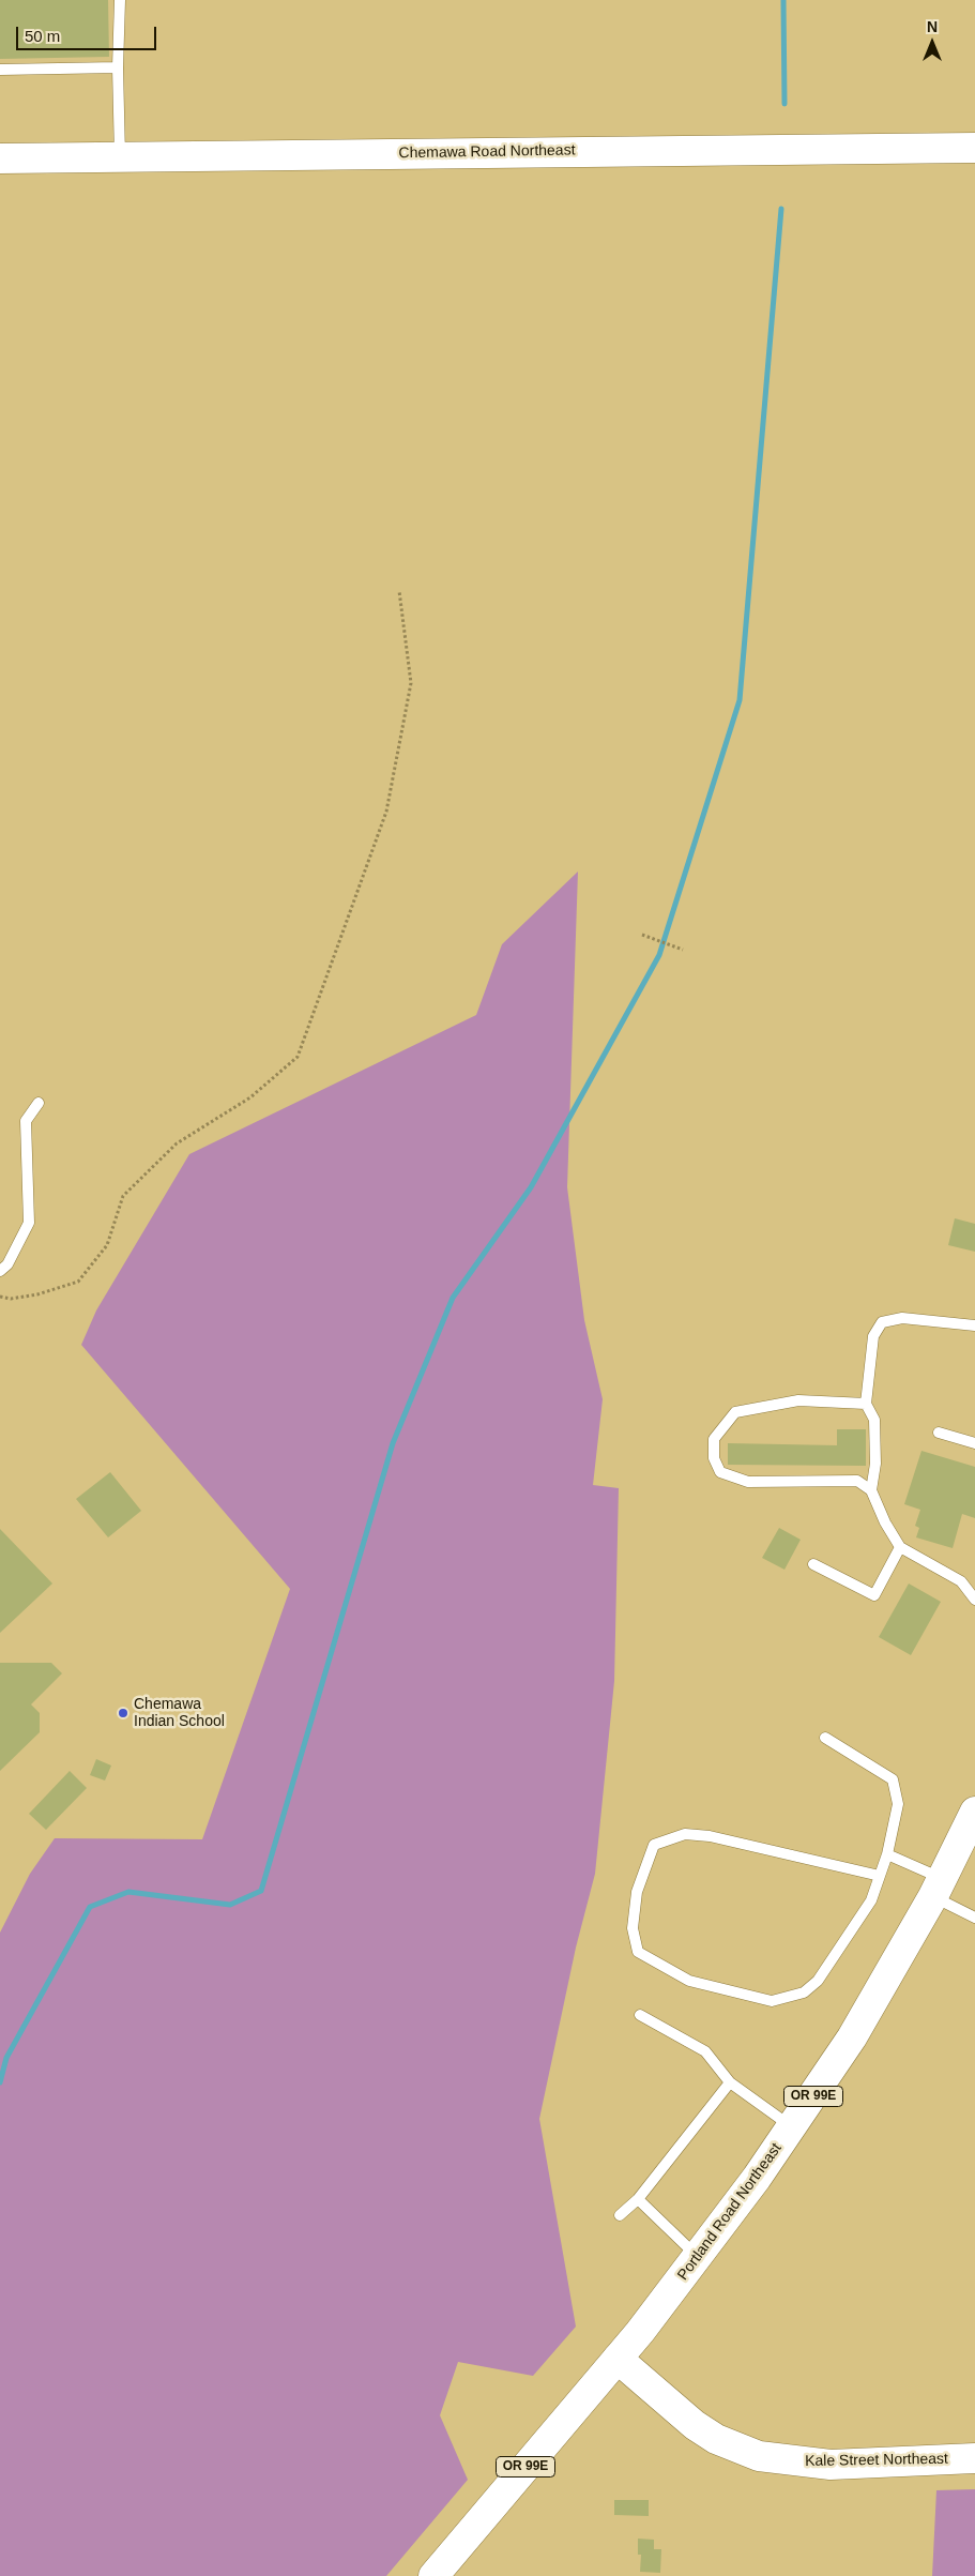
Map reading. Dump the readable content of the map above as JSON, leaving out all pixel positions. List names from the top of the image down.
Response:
{
  "streets": {
    "main road": [
      "Chemawa Road Northeast",
      "OR 99E",
      "Portland Road Northeast",
      "Kale Street Northeast"
    ]
  },
  "crossings": [
    ["Portland Road Northeast", "Kale Street Northeast"]
  ],
  "places": ["Chemawa Indian School"],
  "scale_bar": "50 m",
  "north": "top"
}
